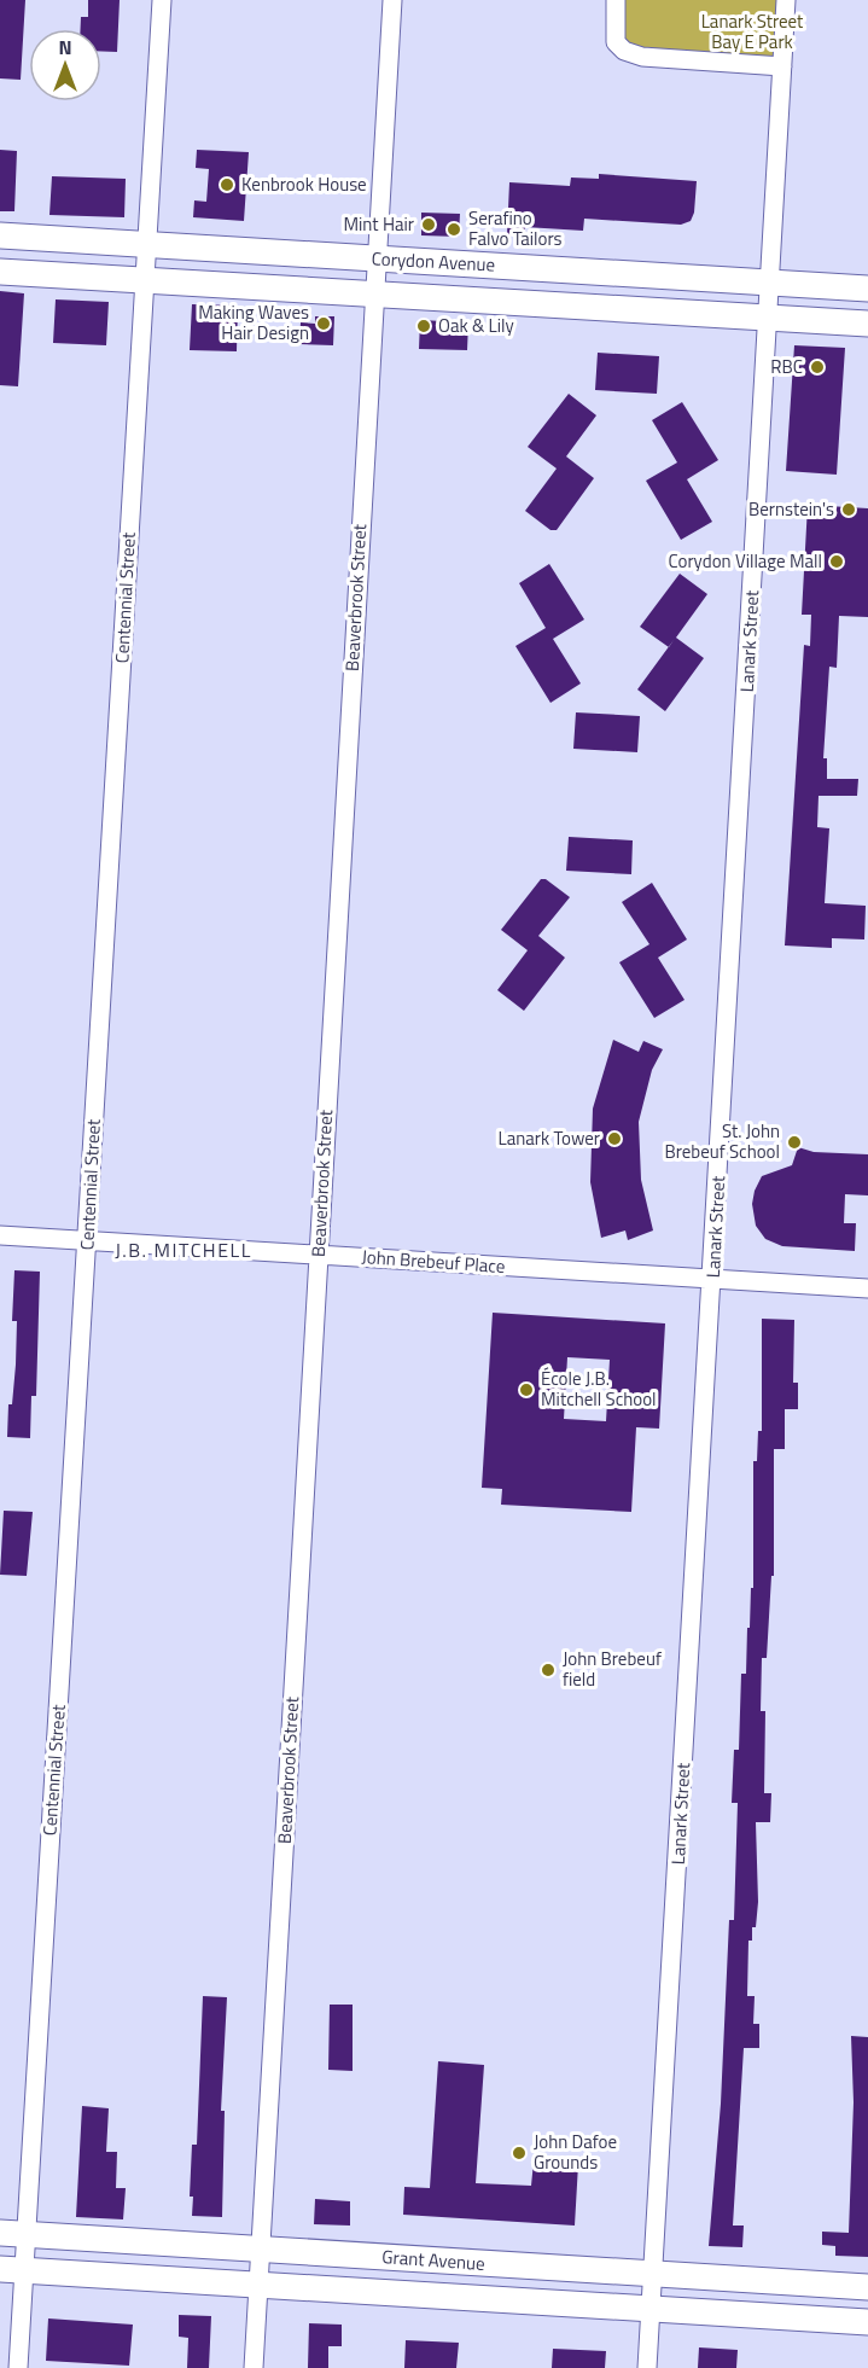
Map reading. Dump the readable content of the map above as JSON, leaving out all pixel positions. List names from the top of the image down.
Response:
{
  "streets": {
    "main road": ["Corydon Avenue", "Grant Avenue"],
    "street": [
      "Centennial Street",
      "Beaverbrook Street",
      "Lanark Street",
      "John Brebeuf Place"
    ]
  },
  "crossings": [
    ["Corydon Avenue", "Centennial Street"],
    ["Corydon Avenue", "Beaverbrook Street"],
    ["Corydon Avenue", "Lanark Street"],
    ["Centennial Street", "John Brebeuf Place"],
    ["Centennial Street", "Grant Avenue"],
    ["Beaverbrook Street", "John Brebeuf Place"],
    ["Beaverbrook Street", "Grant Avenue"],
    ["Lanark Street", "John Brebeuf Place"],
    ["Lanark Street", "Grant Avenue"]
  ],
  "districts": ["J.B. MITCHELL"],
  "parks": ["Lanark Street Bay E Park"],
  "places": [
    "Kenbrook House",
    "Mint Hair",
    "Serafino Falvo Tailors",
    "Making Waves Hair Design",
    "Oak & Lily",
    "RBC",
    "Bernstein's",
    "Corydon Village Mall",
    "Lanark Tower",
    "St. John Brebeuf School",
    "École J.B. Mitchell School",
    "John Brebeuf field",
    "John Dafoe Grounds"
  ],
  "north": "top"
}
